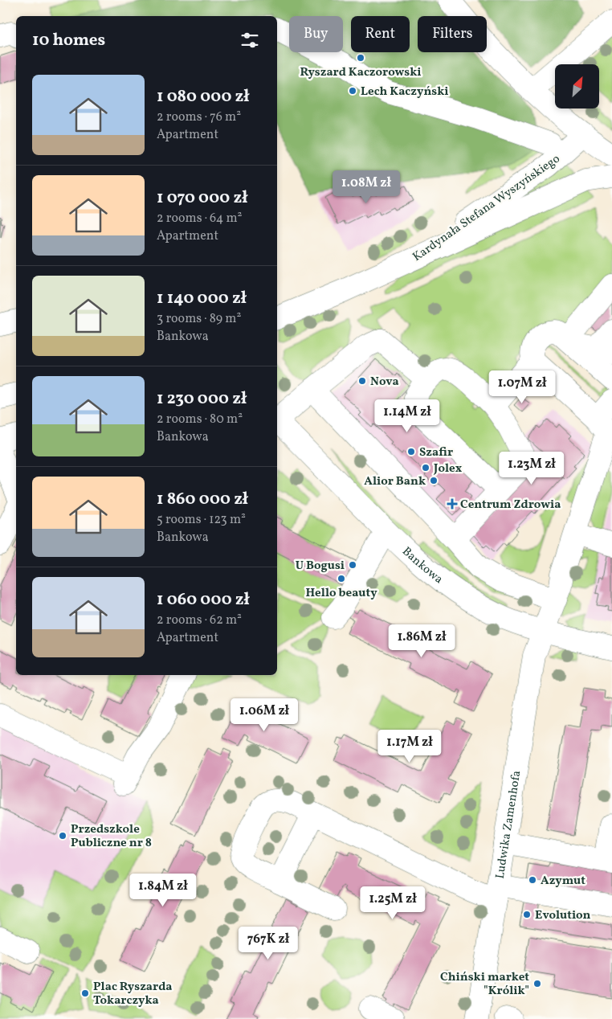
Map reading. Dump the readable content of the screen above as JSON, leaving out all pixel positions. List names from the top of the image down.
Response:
{
  "streets": {
    "street": ["Kardynała Stefana Wyszyńskiego", "Bankowa", "Ludwika Zamenhofa"]
  },
  "crossings": [
    ["Bankowa", "Ludwika Zamenhofa"]
  ],
  "places": {
    "other": [
      "Ryszard Kaczorowski",
      "Lech Kaczyński",
      "Nova",
      "Szafir",
      "Jolex",
      "Alior Bank",
      "U Bogusi",
      "Hello beauty",
      "Przedszkole Publiczne nr 8",
      "Azymut",
      "Evolution",
      "Chiński market \"Królik\"",
      "Plac Ryszarda Tokarczyka"
    ],
    "health": ["Centrum Zdrowia"]
  },
  "north": "top right",
  "page": {
    "chip": ["Buy", "Rent", "Filters"],
    "heading": "10 homes",
    "list": [
      {
        "name": "1 080 000 zł",
        "note": "2 rooms · 76 m² · Apartment"
      },
      {
        "name": "1 070 000 zł",
        "note": "2 rooms · 64 m² · Apartment"
      },
      {
        "name": "1 140 000 zł",
        "note": "3 rooms · 89 m² · Bankowa"
      },
      {
        "name": "1 230 000 zł",
        "note": "2 rooms · 80 m² · Bankowa"
      },
      {
        "name": "1 860 000 zł",
        "note": "5 rooms · 123 m² · Bankowa"
      },
      {
        "name": "1 060 000 zł",
        "note": "2 rooms · 62 m² · Apartment"
      }
    ],
    "price": [
      "1.08M zł",
      "1.07M zł",
      "1.14M zł",
      "1.23M zł",
      "1.86M zł",
      "1.06M zł",
      "1.17M zł",
      "1.84M zł",
      "1.25M zł",
      "767K zł"
    ]
  }
}
